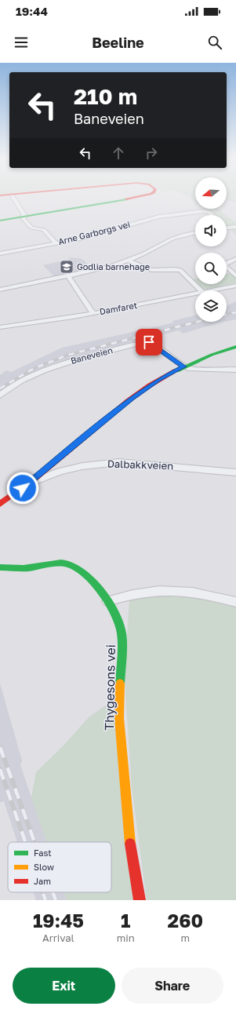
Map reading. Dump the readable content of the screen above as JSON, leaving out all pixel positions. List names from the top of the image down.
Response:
{
  "streets": {
    "street": [
      "Arne Garborgs vei",
      "Damfaret",
      "Baneveien",
      "Dalbakkveien",
      "Thygesons vei"
    ]
  },
  "places": {
    "school or university": ["Godlia barnehage"]
  },
  "legend": ["Fast", "Slow", "Jam"],
  "north": "left",
  "page": {
    "status": "19:44",
    "header": "Beeline",
    "turn": ["210 m", "Baneveien"],
    "eta": [
      "19:45",
      "Arrival",
      "1",
      "min",
      "260",
      "m"
    ],
    "buttons": ["Exit", "Share"]
  }
}
